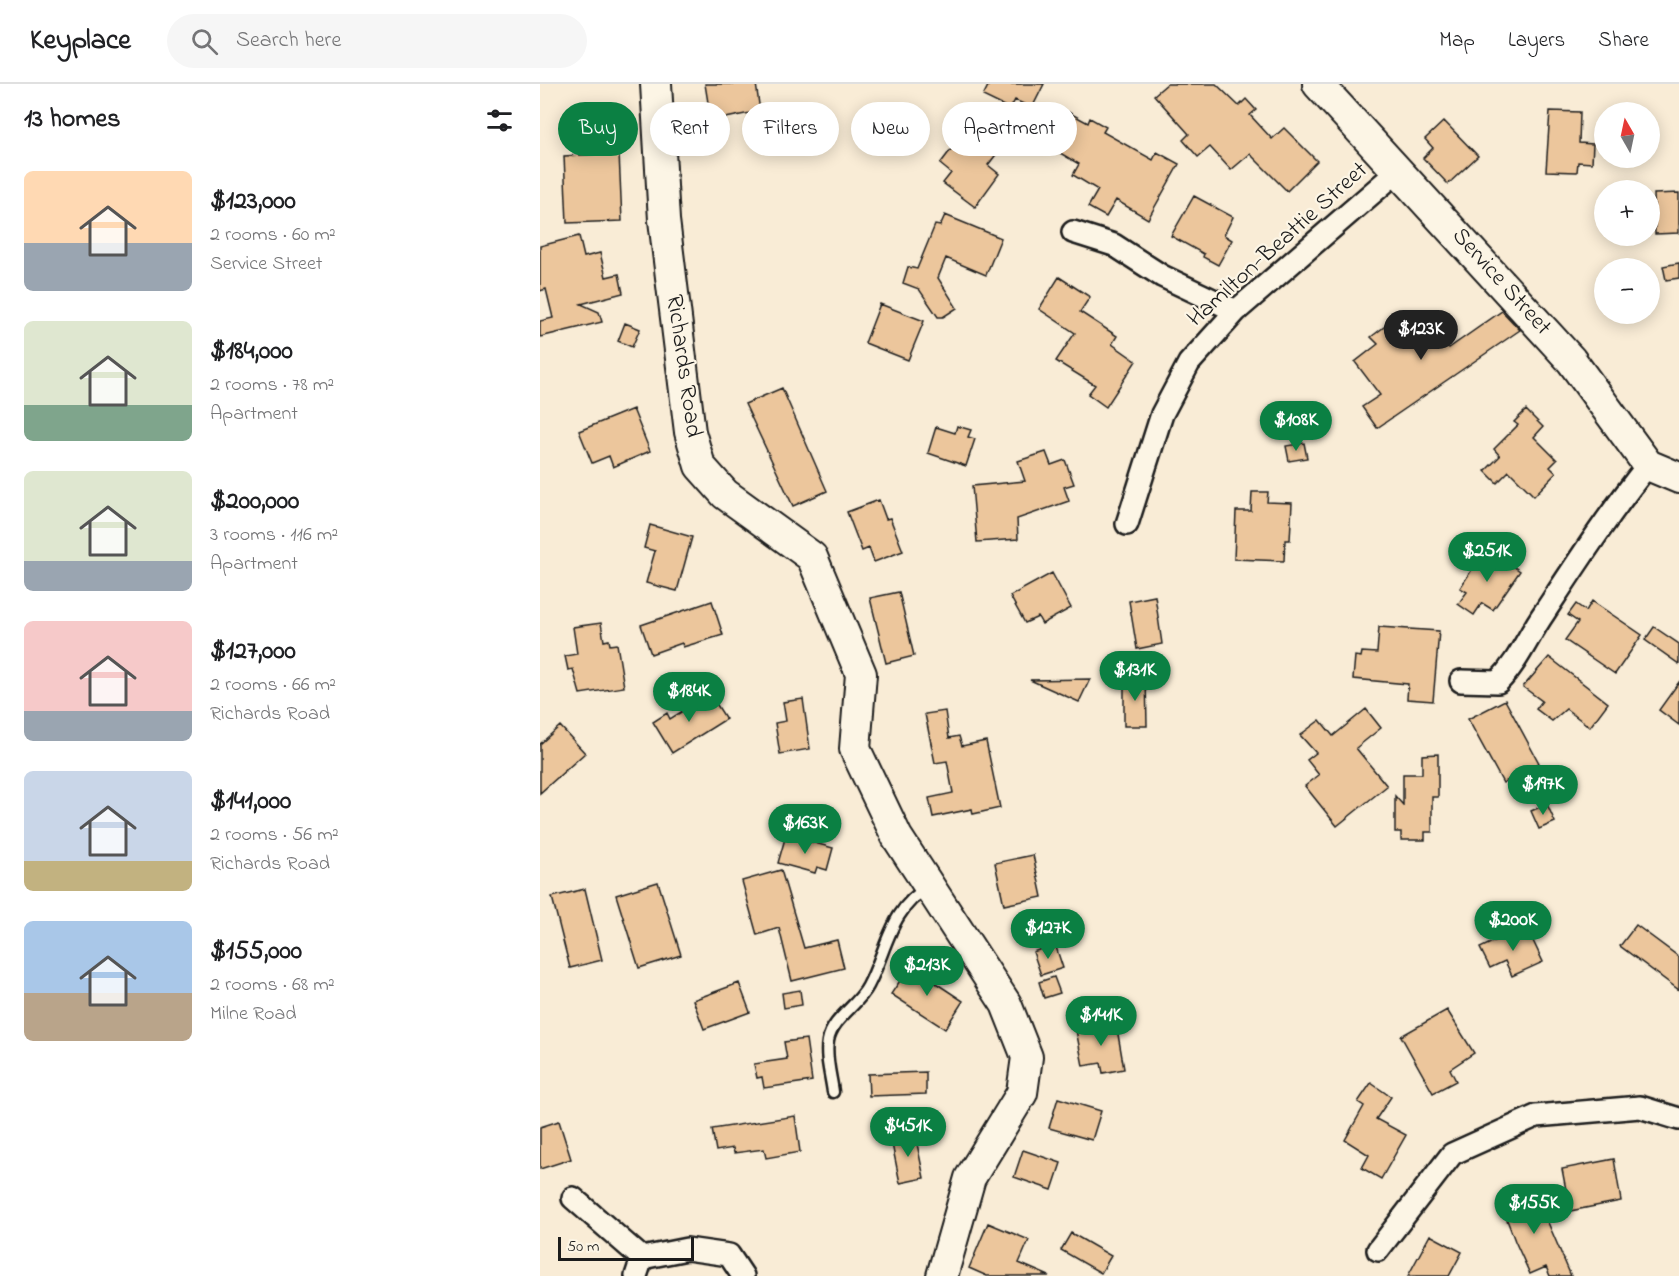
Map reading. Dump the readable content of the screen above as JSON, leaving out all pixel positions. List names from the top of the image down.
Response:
{
  "streets": {
    "street": ["Hamilton-Beattie Street", "Service Street", "Richards Road"]
  },
  "crossings": [
    ["Hamilton-Beattie Street", "Service Street"]
  ],
  "scale_bar": "50 m",
  "north": "top",
  "page": {
    "header": "Keyplace",
    "search": "Search here",
    "nav": ["Map", "Layers", "Share"],
    "heading": "13 homes",
    "map_buttons": ["+", "−"],
    "chip": [
      "Buy",
      "Rent",
      "Filters",
      "New",
      "Apartment"
    ],
    "list": [
      {
        "name": "$123,000",
        "note": "2 rooms · 60 m² · Service Street"
      },
      {
        "name": "$184,000",
        "note": "2 rooms · 78 m² · Apartment"
      },
      {
        "name": "$200,000",
        "note": "3 rooms · 116 m² · Apartment"
      },
      {
        "name": "$127,000",
        "note": "2 rooms · 66 m² · Richards Road"
      },
      {
        "name": "$141,000",
        "note": "2 rooms · 56 m² · Richards Road"
      },
      {
        "name": "$155,000",
        "note": "2 rooms · 68 m² · Milne Road"
      }
    ],
    "price": [
      "$123K",
      "$108K",
      "$251K",
      "$131K",
      "$184K",
      "$197K",
      "$163K",
      "$200K",
      "$127K",
      "$213K",
      "$141K",
      "$451K",
      "$155K"
    ],
    "scale": "50 m"
  }
}
